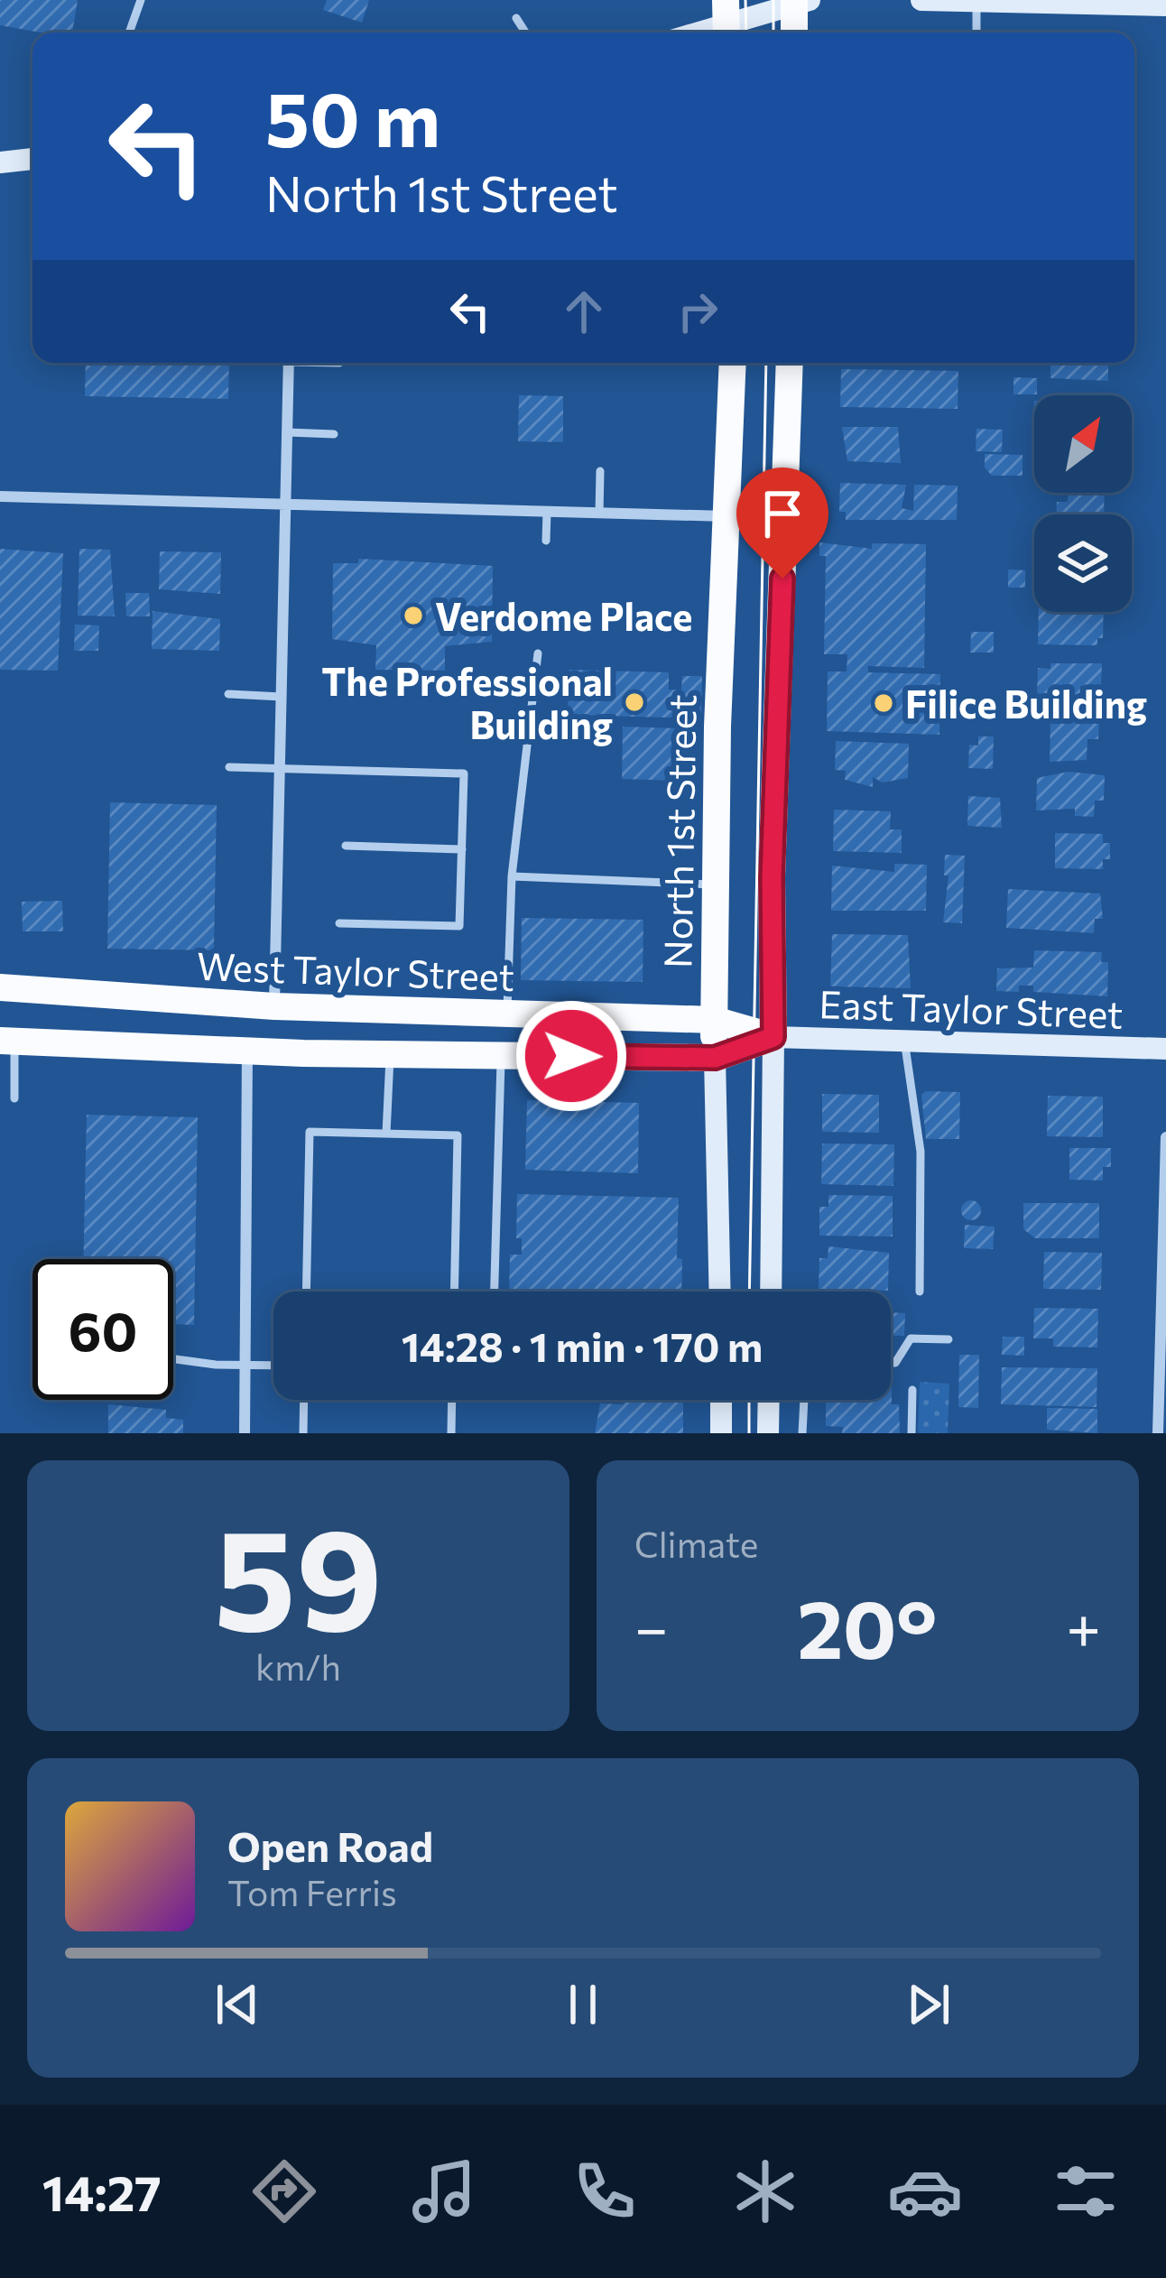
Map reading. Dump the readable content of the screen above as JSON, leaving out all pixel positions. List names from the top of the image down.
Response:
{
  "streets": {
    "main road": ["North 1st Street", "West Taylor Street", "East Taylor Street"]
  },
  "crossings": [
    ["North 1st Street", "West Taylor Street"],
    ["West Taylor Street", "East Taylor Street"]
  ],
  "places": ["Verdome Place", "The Professional Building", "Filice Building"],
  "north": "top right",
  "page": {
    "turn": ["50 m", "North 1st Street"],
    "limit": "60",
    "trip": "14:28 · 1 min · 170 m",
    "tile": [
      ["59", "km/h"],
      "Climate"
    ],
    "heat": ["−", "20°", "+"],
    "song": ["Open Road", "Tom Ferris"],
    "tabs": "14:27"
  }
}
